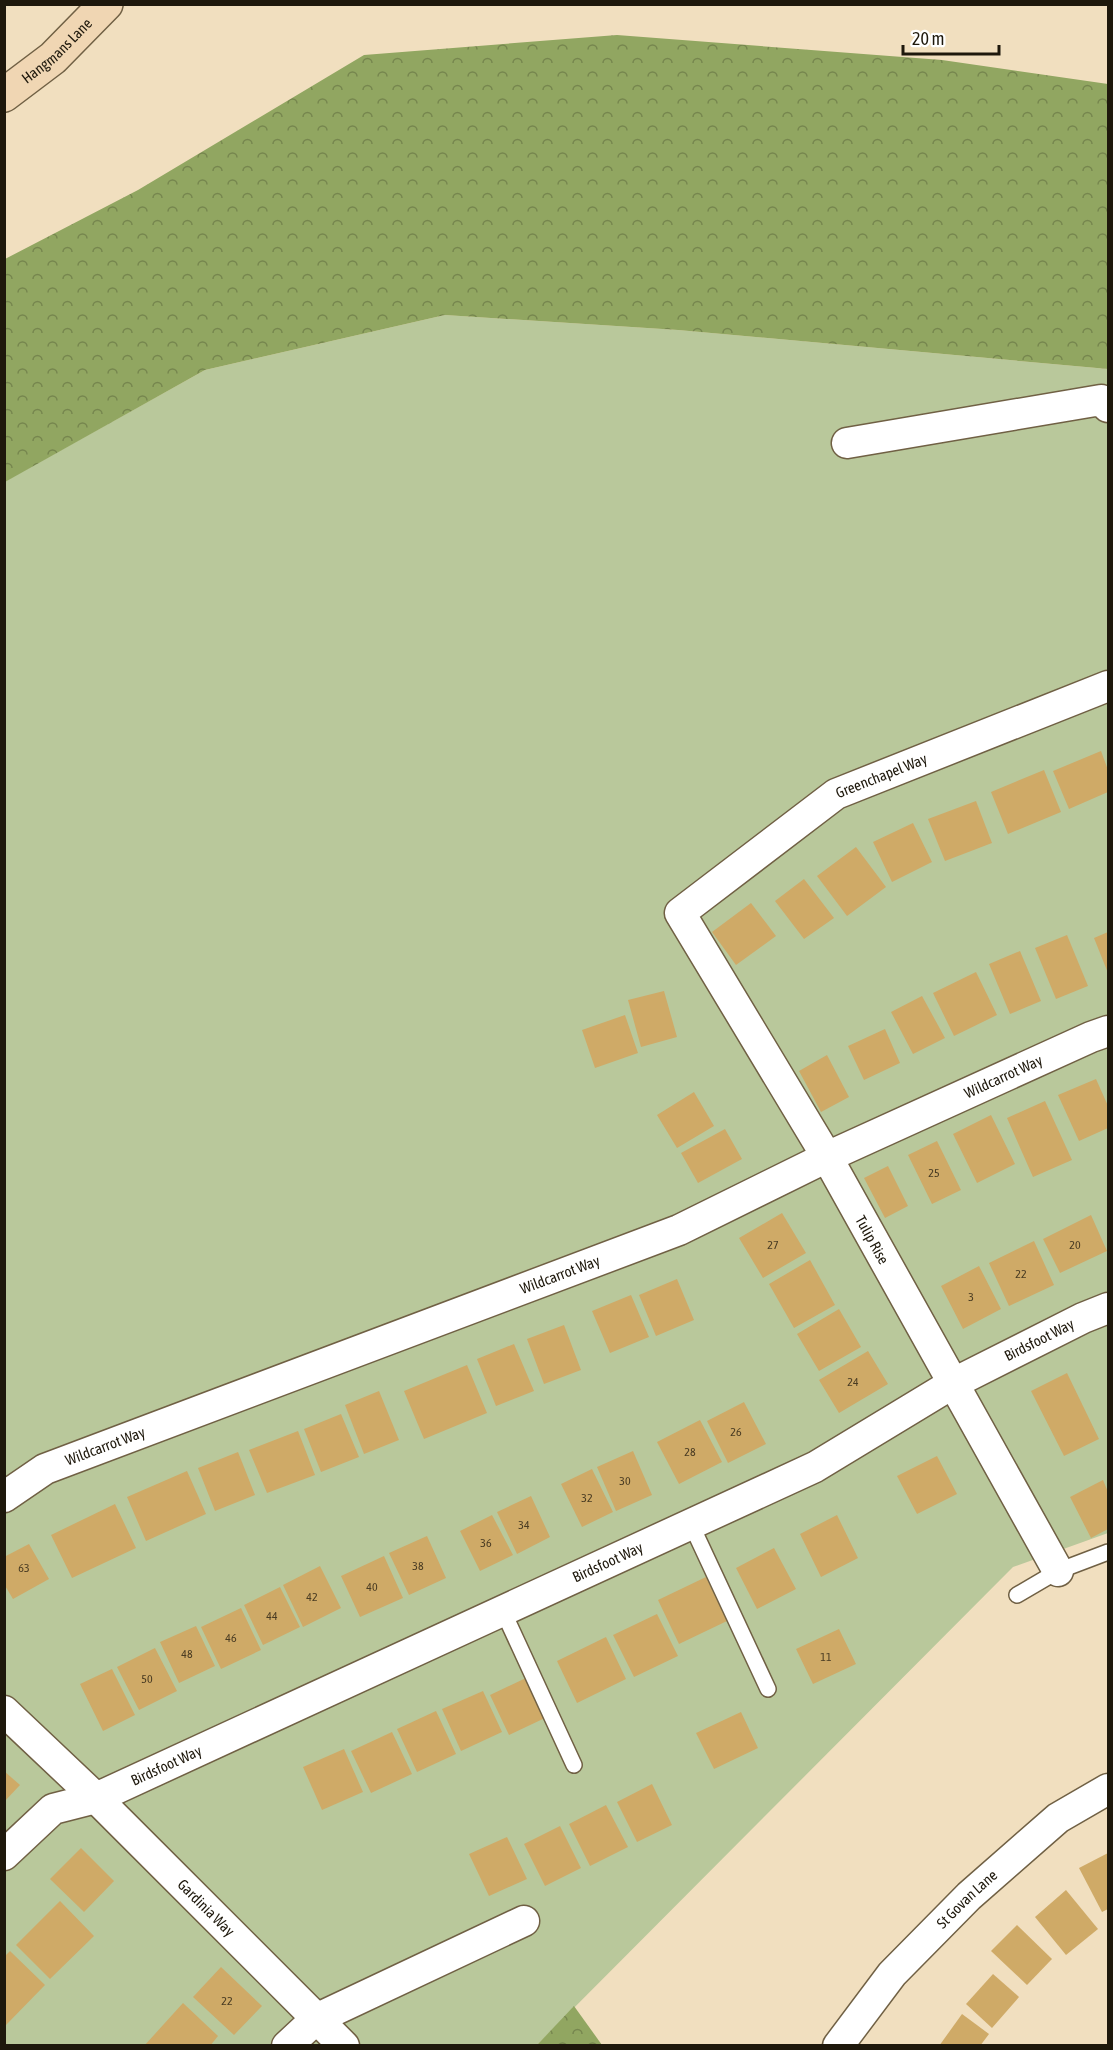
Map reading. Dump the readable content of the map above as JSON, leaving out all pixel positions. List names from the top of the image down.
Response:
{
  "streets": {
    "street": [
      "Hangmans Lane",
      "Greenchapel Way",
      "Wildcarrot Way",
      "Tulip Rise",
      "Birdsfoot Way",
      "St Govan Lane",
      "Gardinia Way"
    ]
  },
  "crossings": [
    ["Greenchapel Way", "Tulip Rise"],
    ["Wildcarrot Way", "Tulip Rise"],
    ["Tulip Rise", "Birdsfoot Way"],
    ["Birdsfoot Way", "Gardinia Way"]
  ],
  "house_numbers": [
    "25",
    "27",
    "20",
    "22",
    "3",
    "24",
    "26",
    "28",
    "30",
    "32",
    "34",
    "36",
    "38",
    "63",
    "40",
    "42",
    "44",
    "46",
    "48",
    "11",
    "50",
    "22"
  ],
  "scale_bar": "20 m"
}
